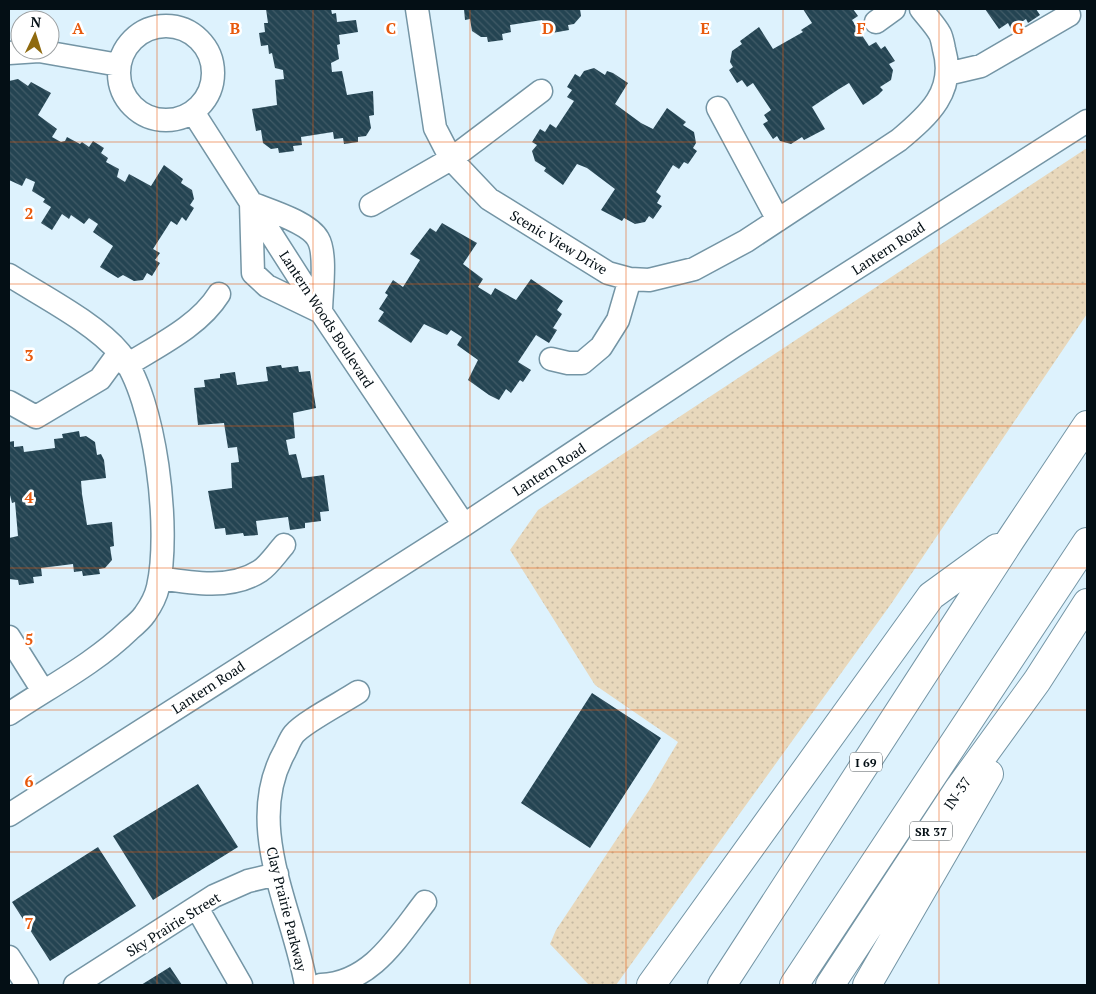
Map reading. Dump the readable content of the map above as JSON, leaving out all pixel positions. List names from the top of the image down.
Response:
{
  "streets": {
    "highway": ["I 69", "IN-37", "SR 37"],
    "street": [
      "Scenic View Drive",
      "Lantern Road",
      "Lantern Woods Boulevard",
      "Clay Prairie Parkway",
      "Sky Prairie Street"
    ]
  },
  "crossings": [
    ["Lantern Road", "Lantern Woods Boulevard"],
    ["Clay Prairie Parkway", "Sky Prairie Street"]
  ],
  "north": "top",
  "grid": {
    "columns": [
      "A",
      "B",
      "C",
      "D",
      "E",
      "F",
      "G"
    ],
    "rows": [
      "2",
      "3",
      "4",
      "5",
      "6",
      "7"
    ]
  }
}
